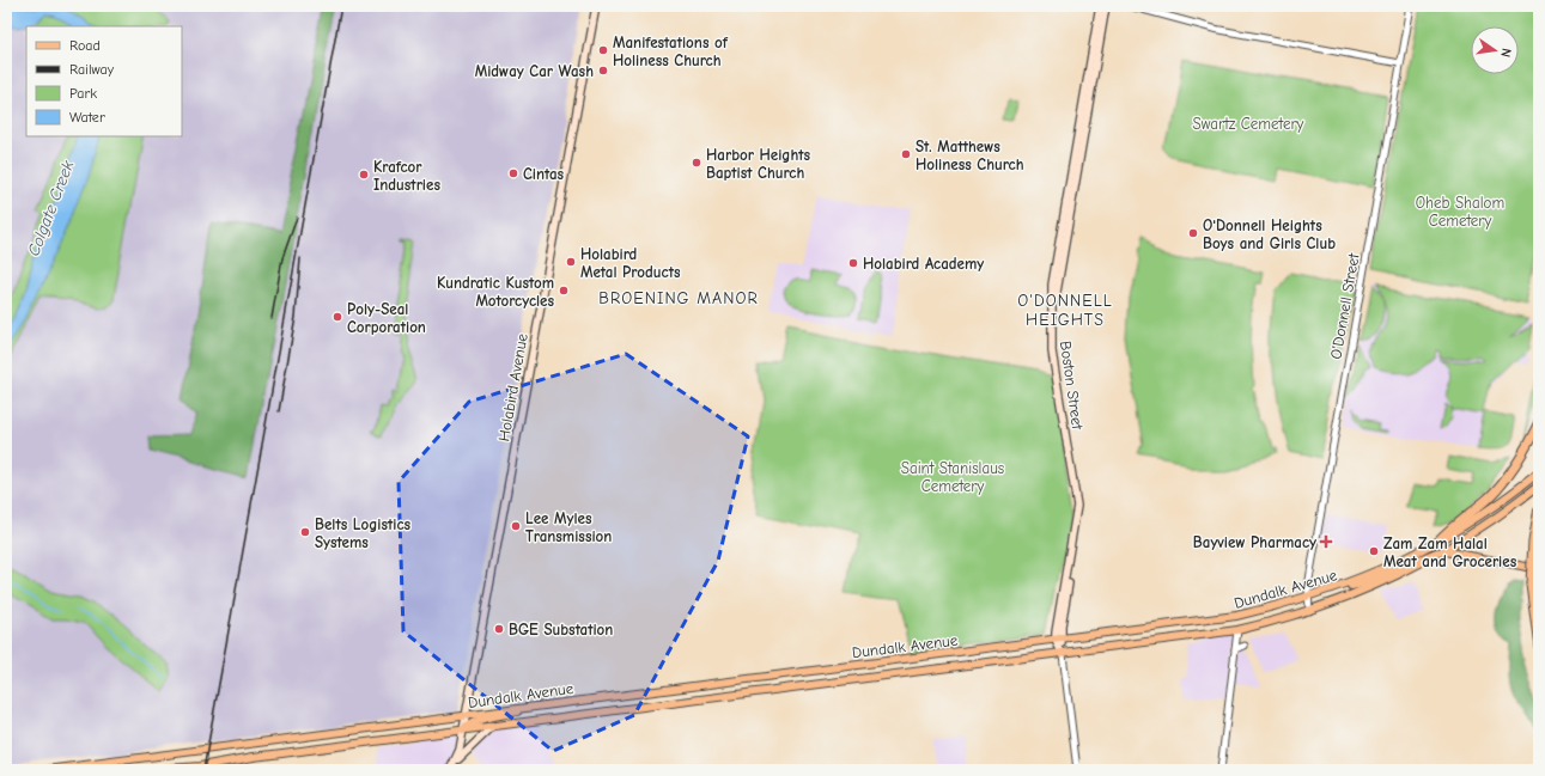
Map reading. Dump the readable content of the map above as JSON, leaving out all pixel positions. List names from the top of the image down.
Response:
{
  "streets": {
    "main road": ["Boston Street", "Holabird Avenue", "Dundalk Avenue"],
    "street": ["O'Donnell Street"]
  },
  "crossings": [
    ["O'Donnell Street", "Dundalk Avenue"],
    ["Boston Street", "Dundalk Avenue"],
    ["Holabird Avenue", "Dundalk Avenue"]
  ],
  "districts": ["BROENING MANOR", "O'DONNELL HEIGHTS"],
  "water": ["Colgate Creek"],
  "parks": ["Swartz Cemetery", "Oheb Shalom Cemetery", "Saint Stanislaus Cemetery"],
  "places": {
    "other": [
      "Manifestations of Holiness Church",
      "Midway Car Wash",
      "St. Matthews Holiness Church",
      "Harbor Heights Baptist Church",
      "Cintas",
      "Krafcor Industries",
      "O'Donnell Heights Boys and Girls Club",
      "Holabird Metal Products",
      "Holabird Academy",
      "Kundratic Kustom Motorcycles",
      "Poly-Seal Corporation",
      "Lee Myles Transmission",
      "Belts Logistics Systems",
      "Zam Zam Halal Meat and Groceries",
      "BGE Substation"
    ],
    "health": ["Bayview Pharmacy"]
  },
  "legend": [
    "Road",
    "Railway",
    "Park",
    "Water"
  ],
  "north": "right"
}
